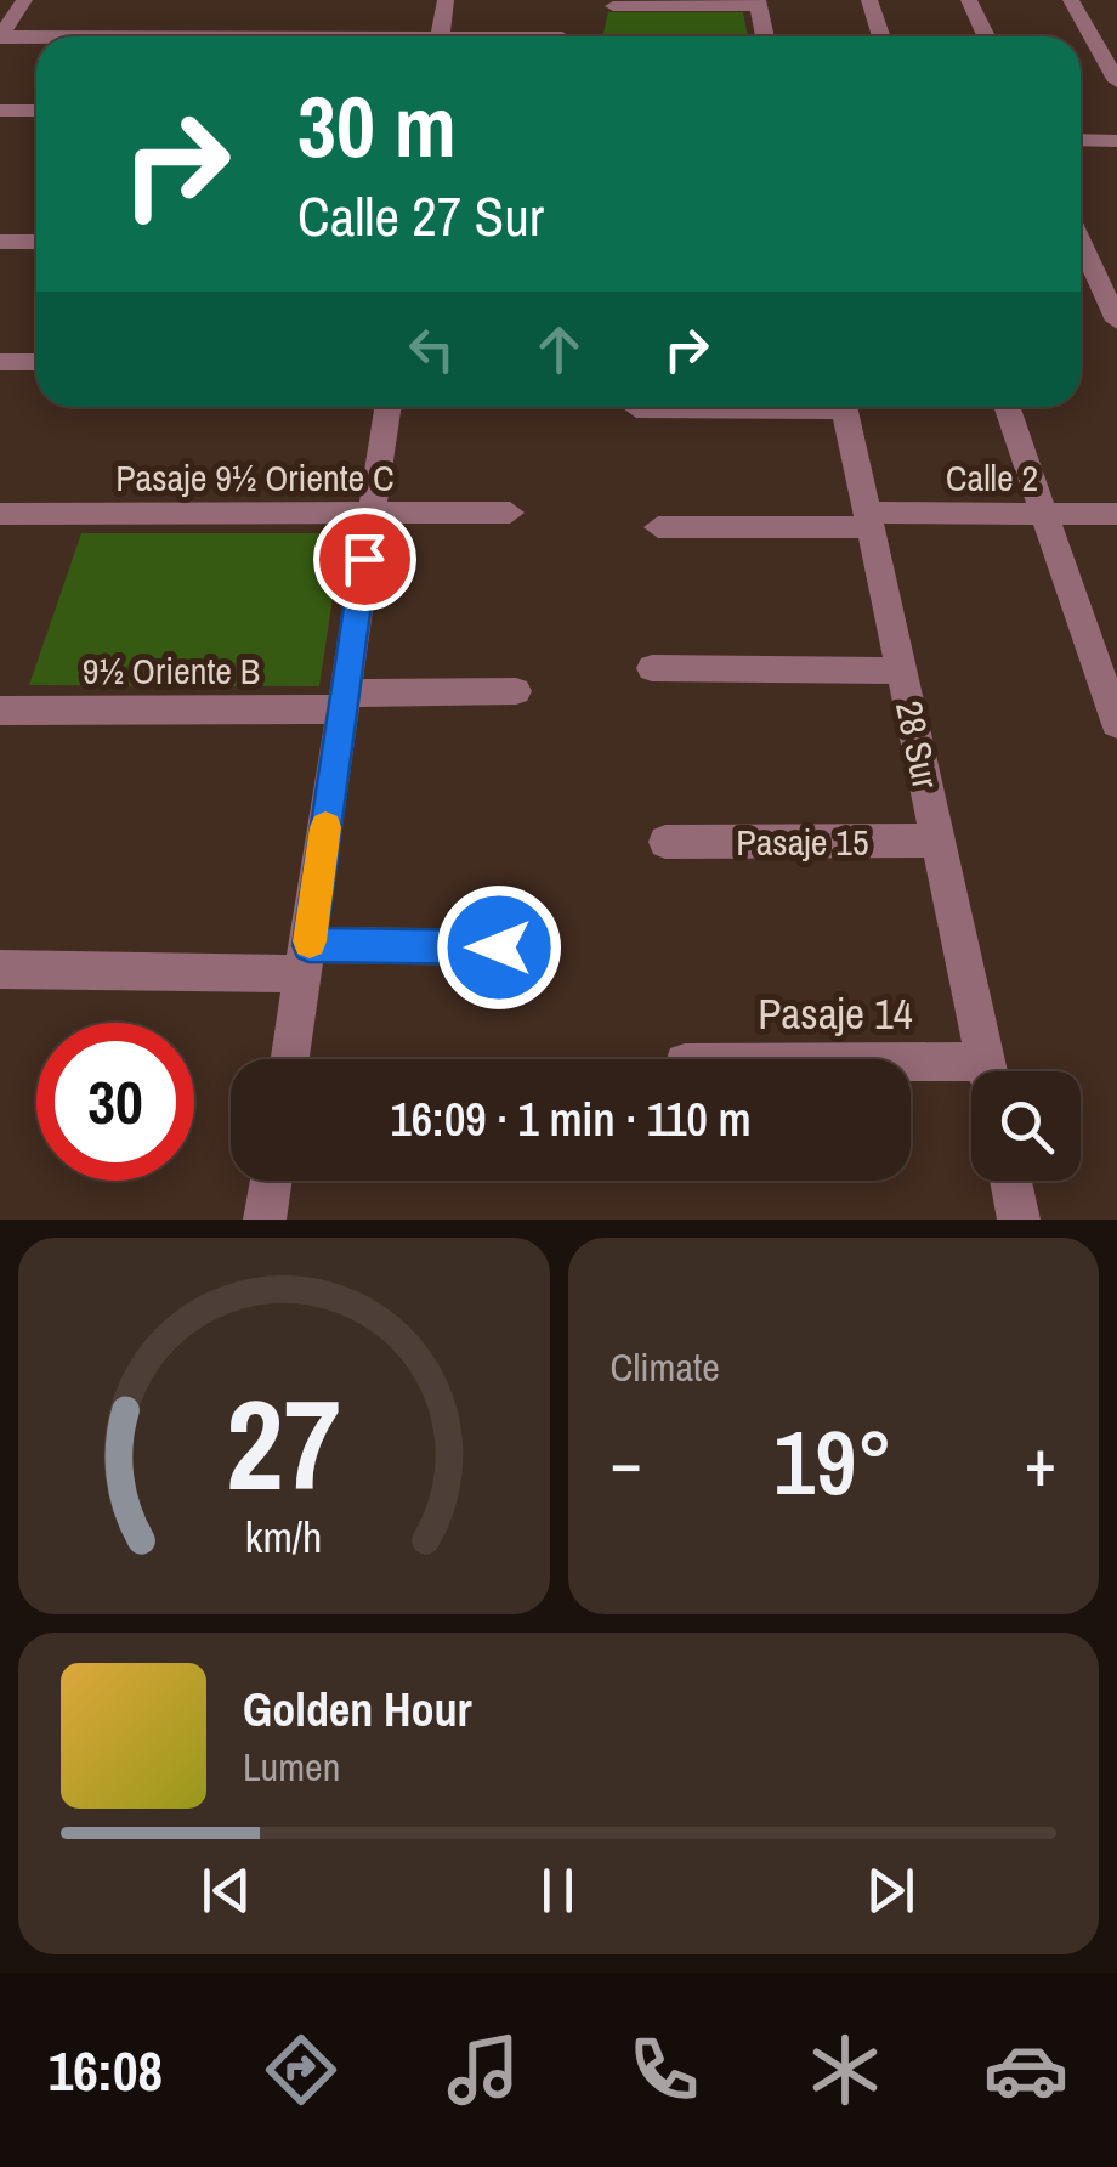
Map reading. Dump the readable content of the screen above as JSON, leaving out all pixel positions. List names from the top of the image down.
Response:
{
  "streets": {
    "street": [
      "Pasaje 9½ Oriente C",
      "Calle 2",
      "9½ Oriente B",
      "28 Sur",
      "Pasaje 15",
      "Pasaje 14"
    ]
  },
  "crossings": [
    ["Calle 2", "28 Sur"],
    ["28 Sur", "Pasaje 15"]
  ],
  "page": {
    "turn": ["30 m", "Calle 27 Sur"],
    "limit": "30",
    "trip": "16:09 · 1 min · 110 m",
    "tile": "Climate",
    "heat": ["−", "19°", "+"],
    "song": ["Golden Hour", "Lumen"],
    "tabs": "16:08",
    "gauge": ["27", "km/h"]
  }
}
